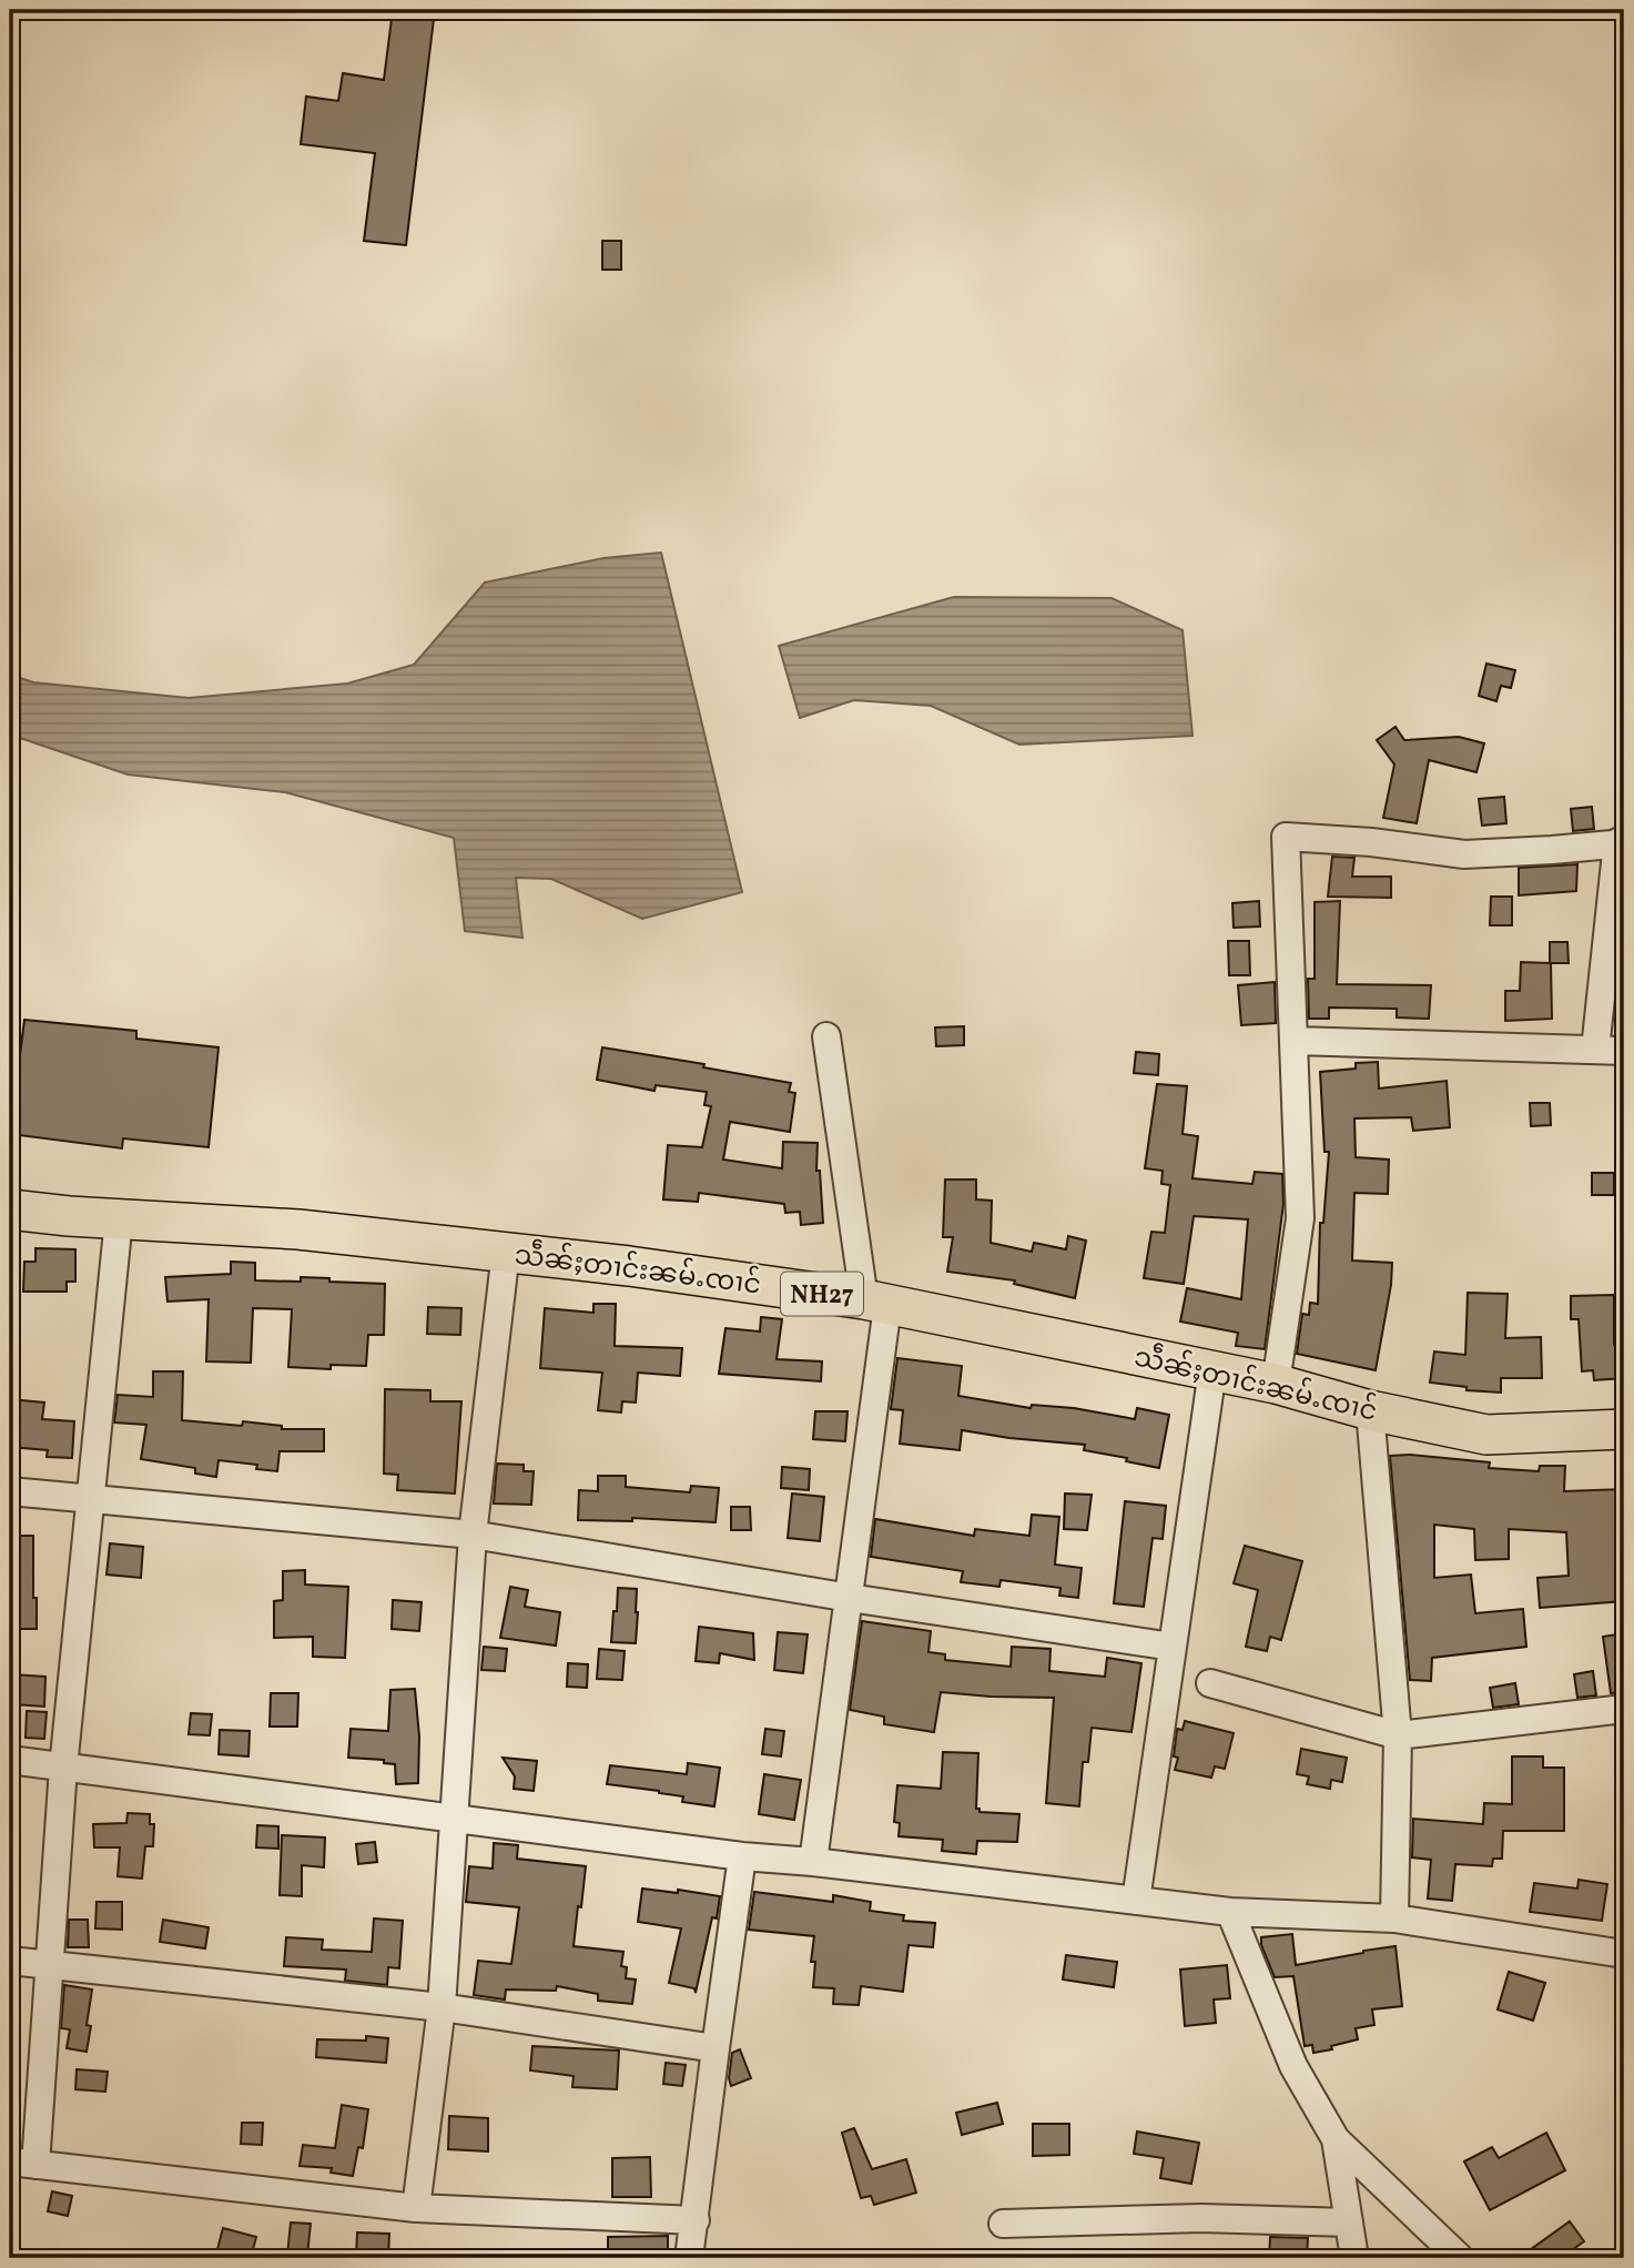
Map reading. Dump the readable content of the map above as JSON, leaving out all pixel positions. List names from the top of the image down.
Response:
{
  "streets": {
    "highway": ["သဵၼ်ႈတၢင်းၼမ်ႉၸၢင်", "NH27"]
  }
}
